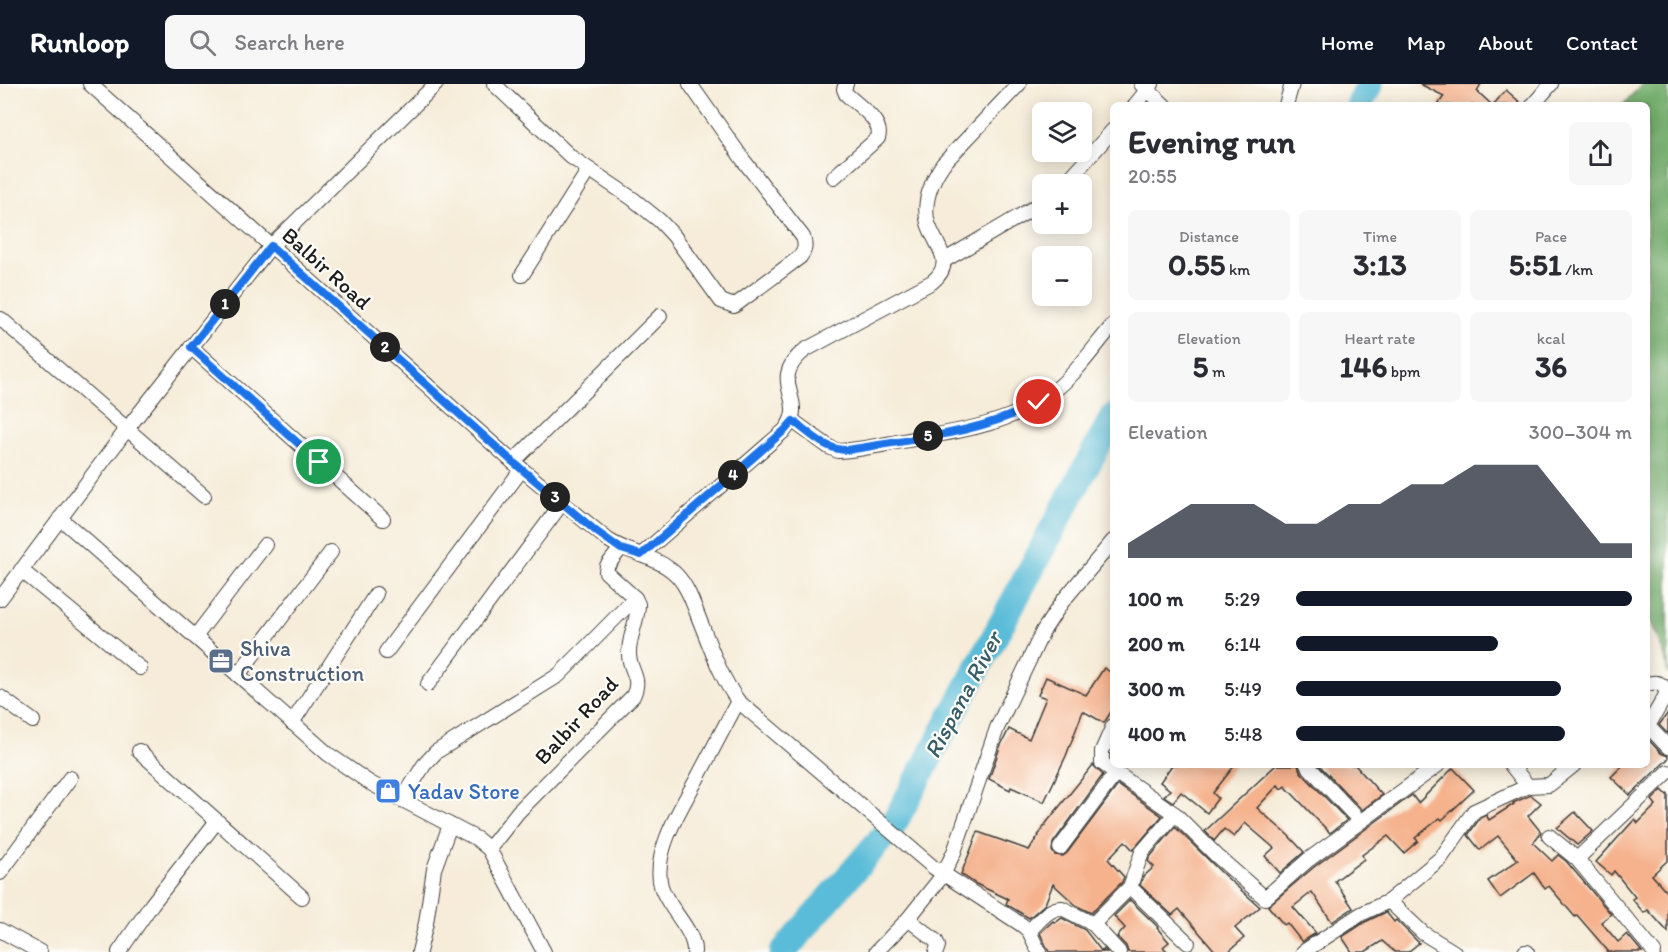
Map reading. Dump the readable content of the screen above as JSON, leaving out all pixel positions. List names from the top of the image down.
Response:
{
  "streets": {
    "street": ["Balbir Road"]
  },
  "water": ["Rispana River"],
  "places": {
    "office": ["Shiva Construction"],
    "shop": ["Yadav Store"]
  },
  "page": {
    "header": "Runloop",
    "search": "Search here",
    "nav": [
      "Home",
      "Map",
      "About",
      "Contact"
    ],
    "map_buttons": ["+", "−"],
    "heading": ["Evening run", "20:55"],
    "stats": [
      ["Distance", "0.55 km"],
      ["Time", "3:13"],
      ["Pace", "5:51 /km"],
      ["Elevation", "5 m"],
      ["Heart rate", "146 bpm"],
      ["kcal", "36"]
    ],
    "pins": [
      "1",
      "2",
      "5",
      "4",
      "3"
    ],
    "chart": ["Elevation", "300–304 m"],
    "list": [
      {
        "name": "100 m",
        "note": "5:29"
      },
      {
        "name": "200 m",
        "note": "6:14"
      },
      {
        "name": "300 m",
        "note": "5:49"
      },
      {
        "name": "400 m",
        "note": "5:48"
      }
    ]
  }
}
